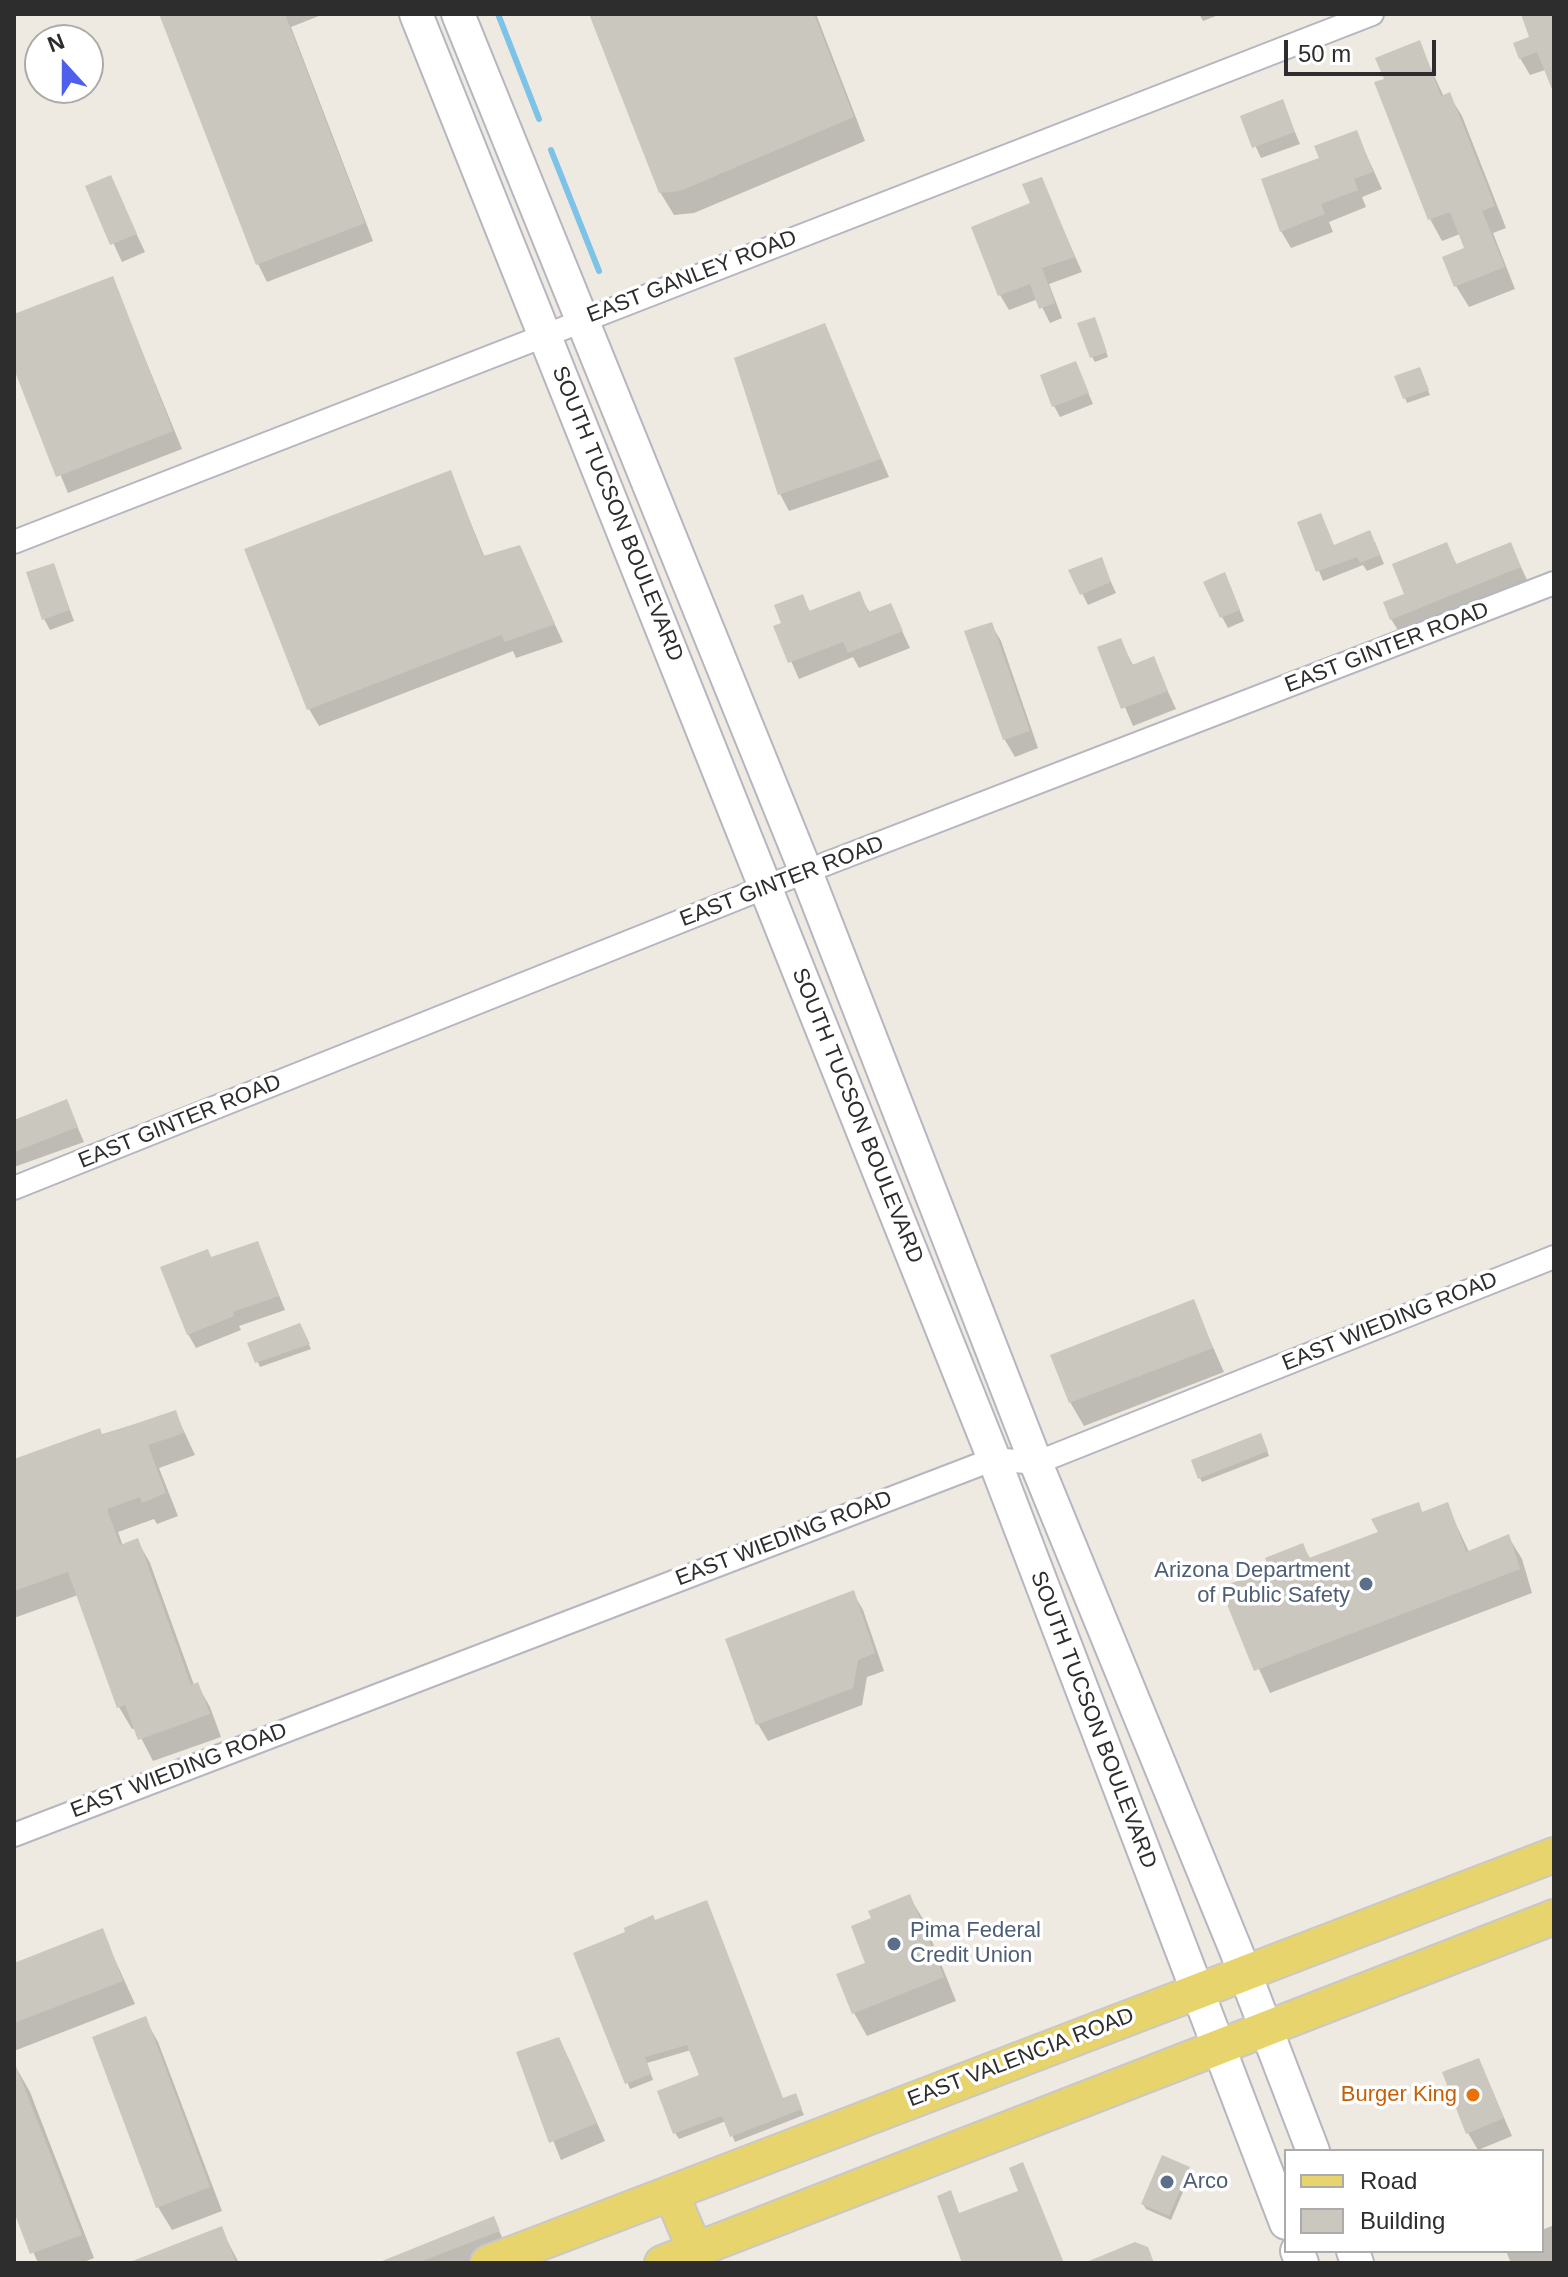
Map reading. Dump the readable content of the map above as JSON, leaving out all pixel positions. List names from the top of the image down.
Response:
{
  "streets": {
    "main road": ["SOUTH TUCSON BOULEVARD", "EAST VALENCIA ROAD"],
    "street": ["EAST GANLEY ROAD", "EAST GINTER ROAD", "EAST WIEDING ROAD"]
  },
  "crossings": [
    ["EAST GANLEY ROAD", "SOUTH TUCSON BOULEVARD"],
    ["SOUTH TUCSON BOULEVARD", "EAST GINTER ROAD"],
    ["SOUTH TUCSON BOULEVARD", "EAST WIEDING ROAD"],
    ["SOUTH TUCSON BOULEVARD", "EAST VALENCIA ROAD"]
  ],
  "places": [
    "Arizona Department of Public Safety",
    "Pima Federal Credit Union",
    "Burger King",
    "Arco"
  ],
  "legend": ["Road", "Building"],
  "scale_bar": "50 m",
  "north": "top"
}
